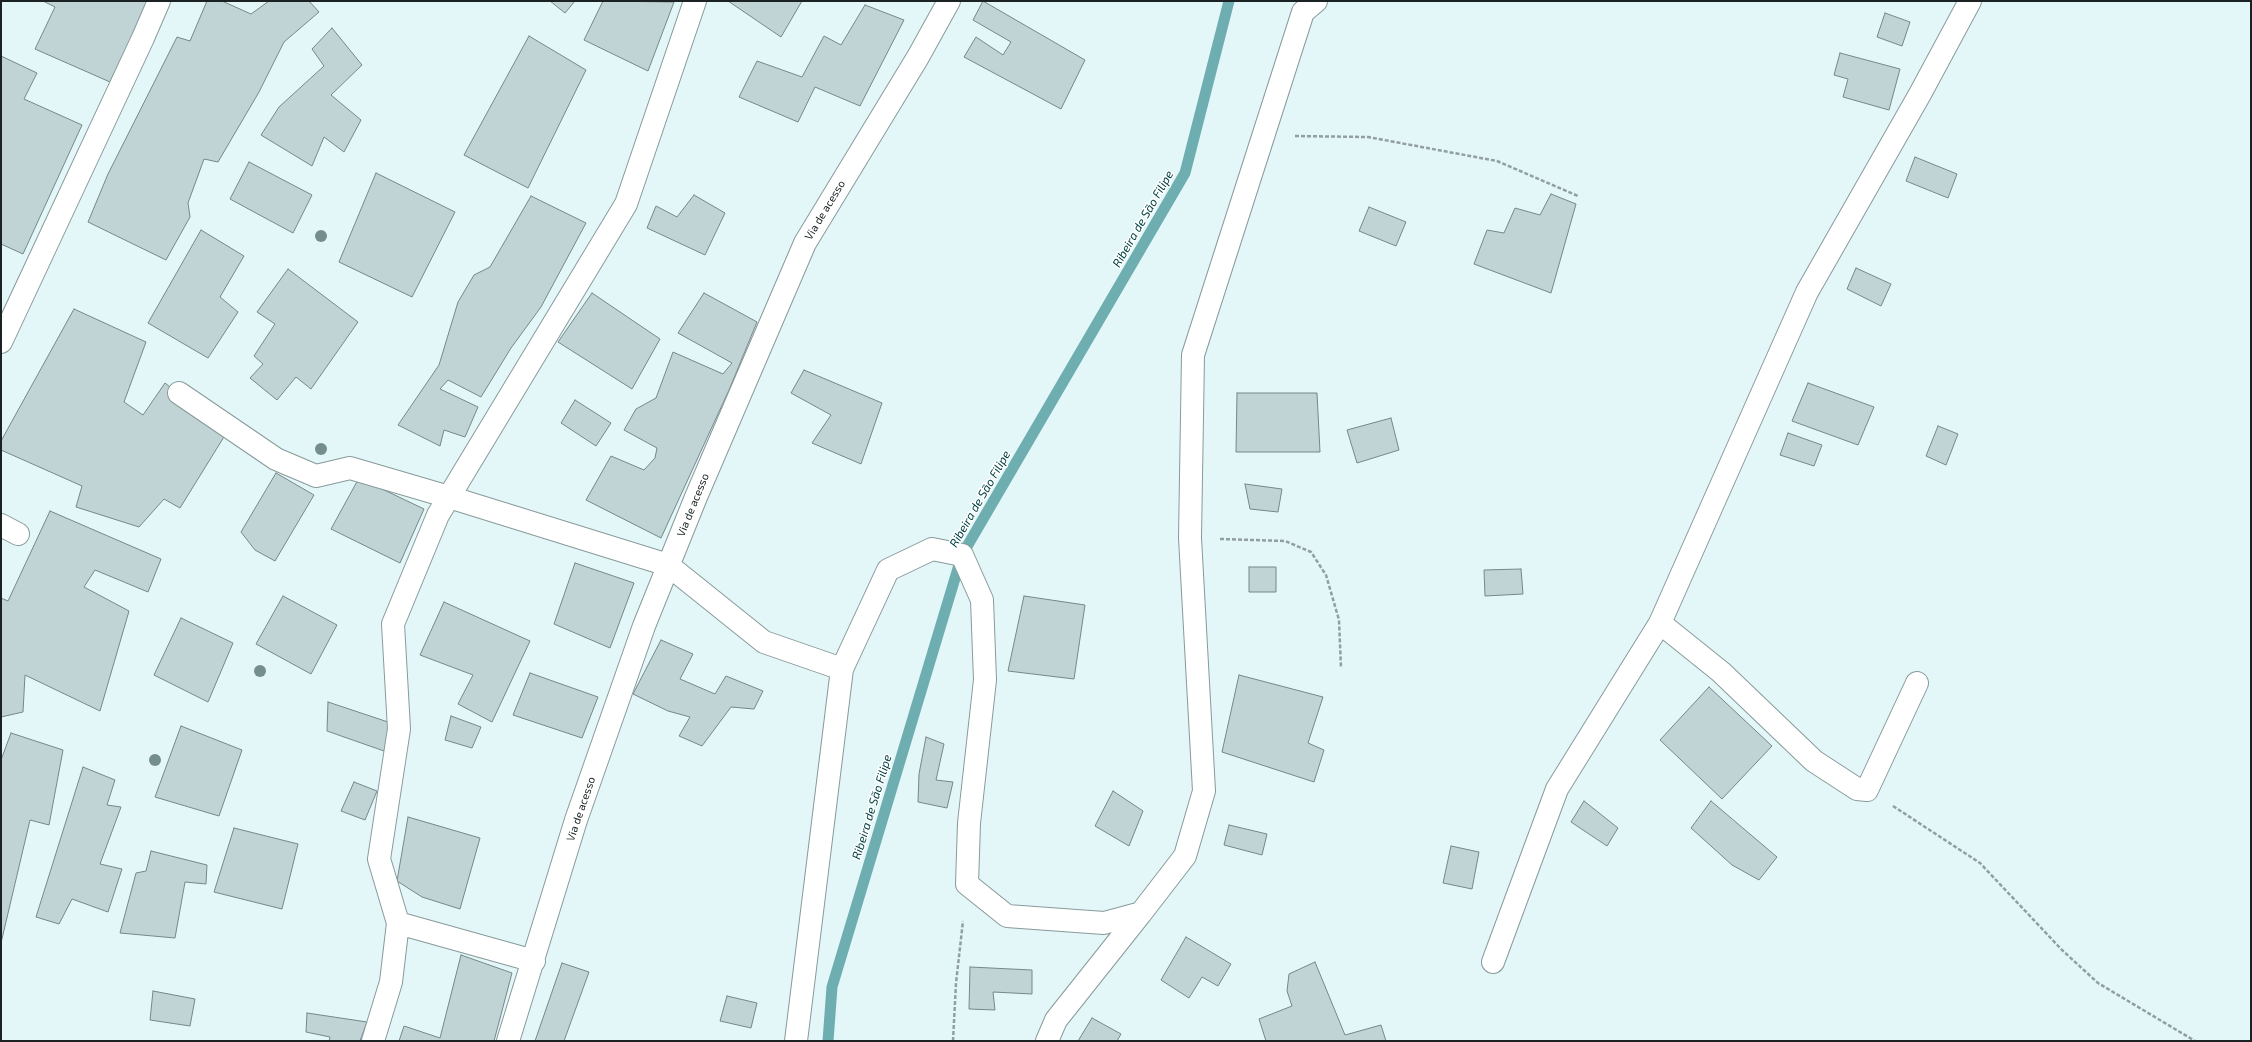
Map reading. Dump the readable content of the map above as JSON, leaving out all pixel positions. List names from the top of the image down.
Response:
{
  "streets": {
    "street": ["Via de acesso"]
  },
  "water": ["Ribeira de São Filipe"]
}
